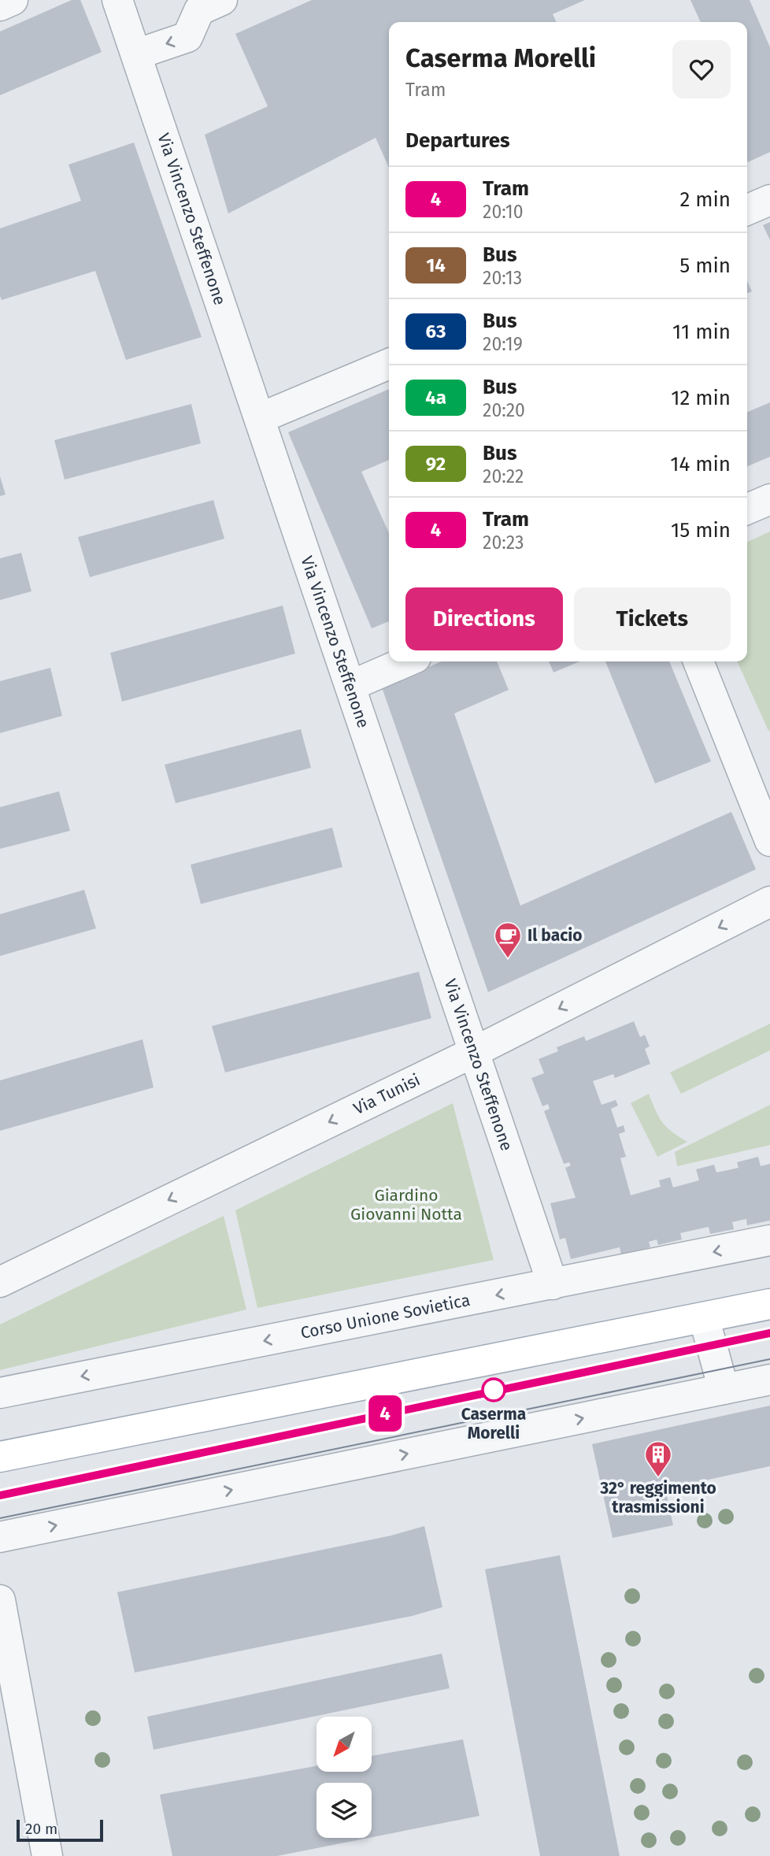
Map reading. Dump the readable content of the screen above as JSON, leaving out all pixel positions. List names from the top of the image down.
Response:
{
  "streets": {
    "street": ["Via Vincenzo Steffenone", "Via Tunisi", "Corso Unione Sovietica"]
  },
  "crossings": [
    ["Via Vincenzo Steffenone", "Via Tunisi"],
    ["Via Vincenzo Steffenone", "Corso Unione Sovietica"]
  ],
  "one_way": ["Via Tunisi"],
  "parks": ["Giardino Giovanni Notta"],
  "places": {
    "cafe": ["Il bacio"],
    "other": ["Caserma Morelli"],
    "building": ["32° reggimento trasmissioni"]
  },
  "lines": ["tram line 4"],
  "scale_bar": "20 m",
  "north": "bottom left",
  "page": {
    "on_map": "4",
    "heading": [
      ["Caserma Morelli", "Tram"],
      "Departures"
    ],
    "list": [
      {
        "mark": "4",
        "name": "Tram",
        "note": "20:10",
        "value": "2 min"
      },
      {
        "mark": "14",
        "name": "Bus",
        "note": "20:13",
        "value": "5 min"
      },
      {
        "mark": "63",
        "name": "Bus",
        "note": "20:19",
        "value": "11 min"
      },
      {
        "mark": "4a",
        "name": "Bus",
        "note": "20:20",
        "value": "12 min"
      },
      {
        "mark": "92",
        "name": "Bus",
        "note": "20:22",
        "value": "14 min"
      },
      {
        "mark": "4",
        "name": "Tram",
        "note": "20:23",
        "value": "15 min"
      }
    ],
    "buttons": ["Directions", "Tickets"],
    "scale": "20 m"
  }
}
